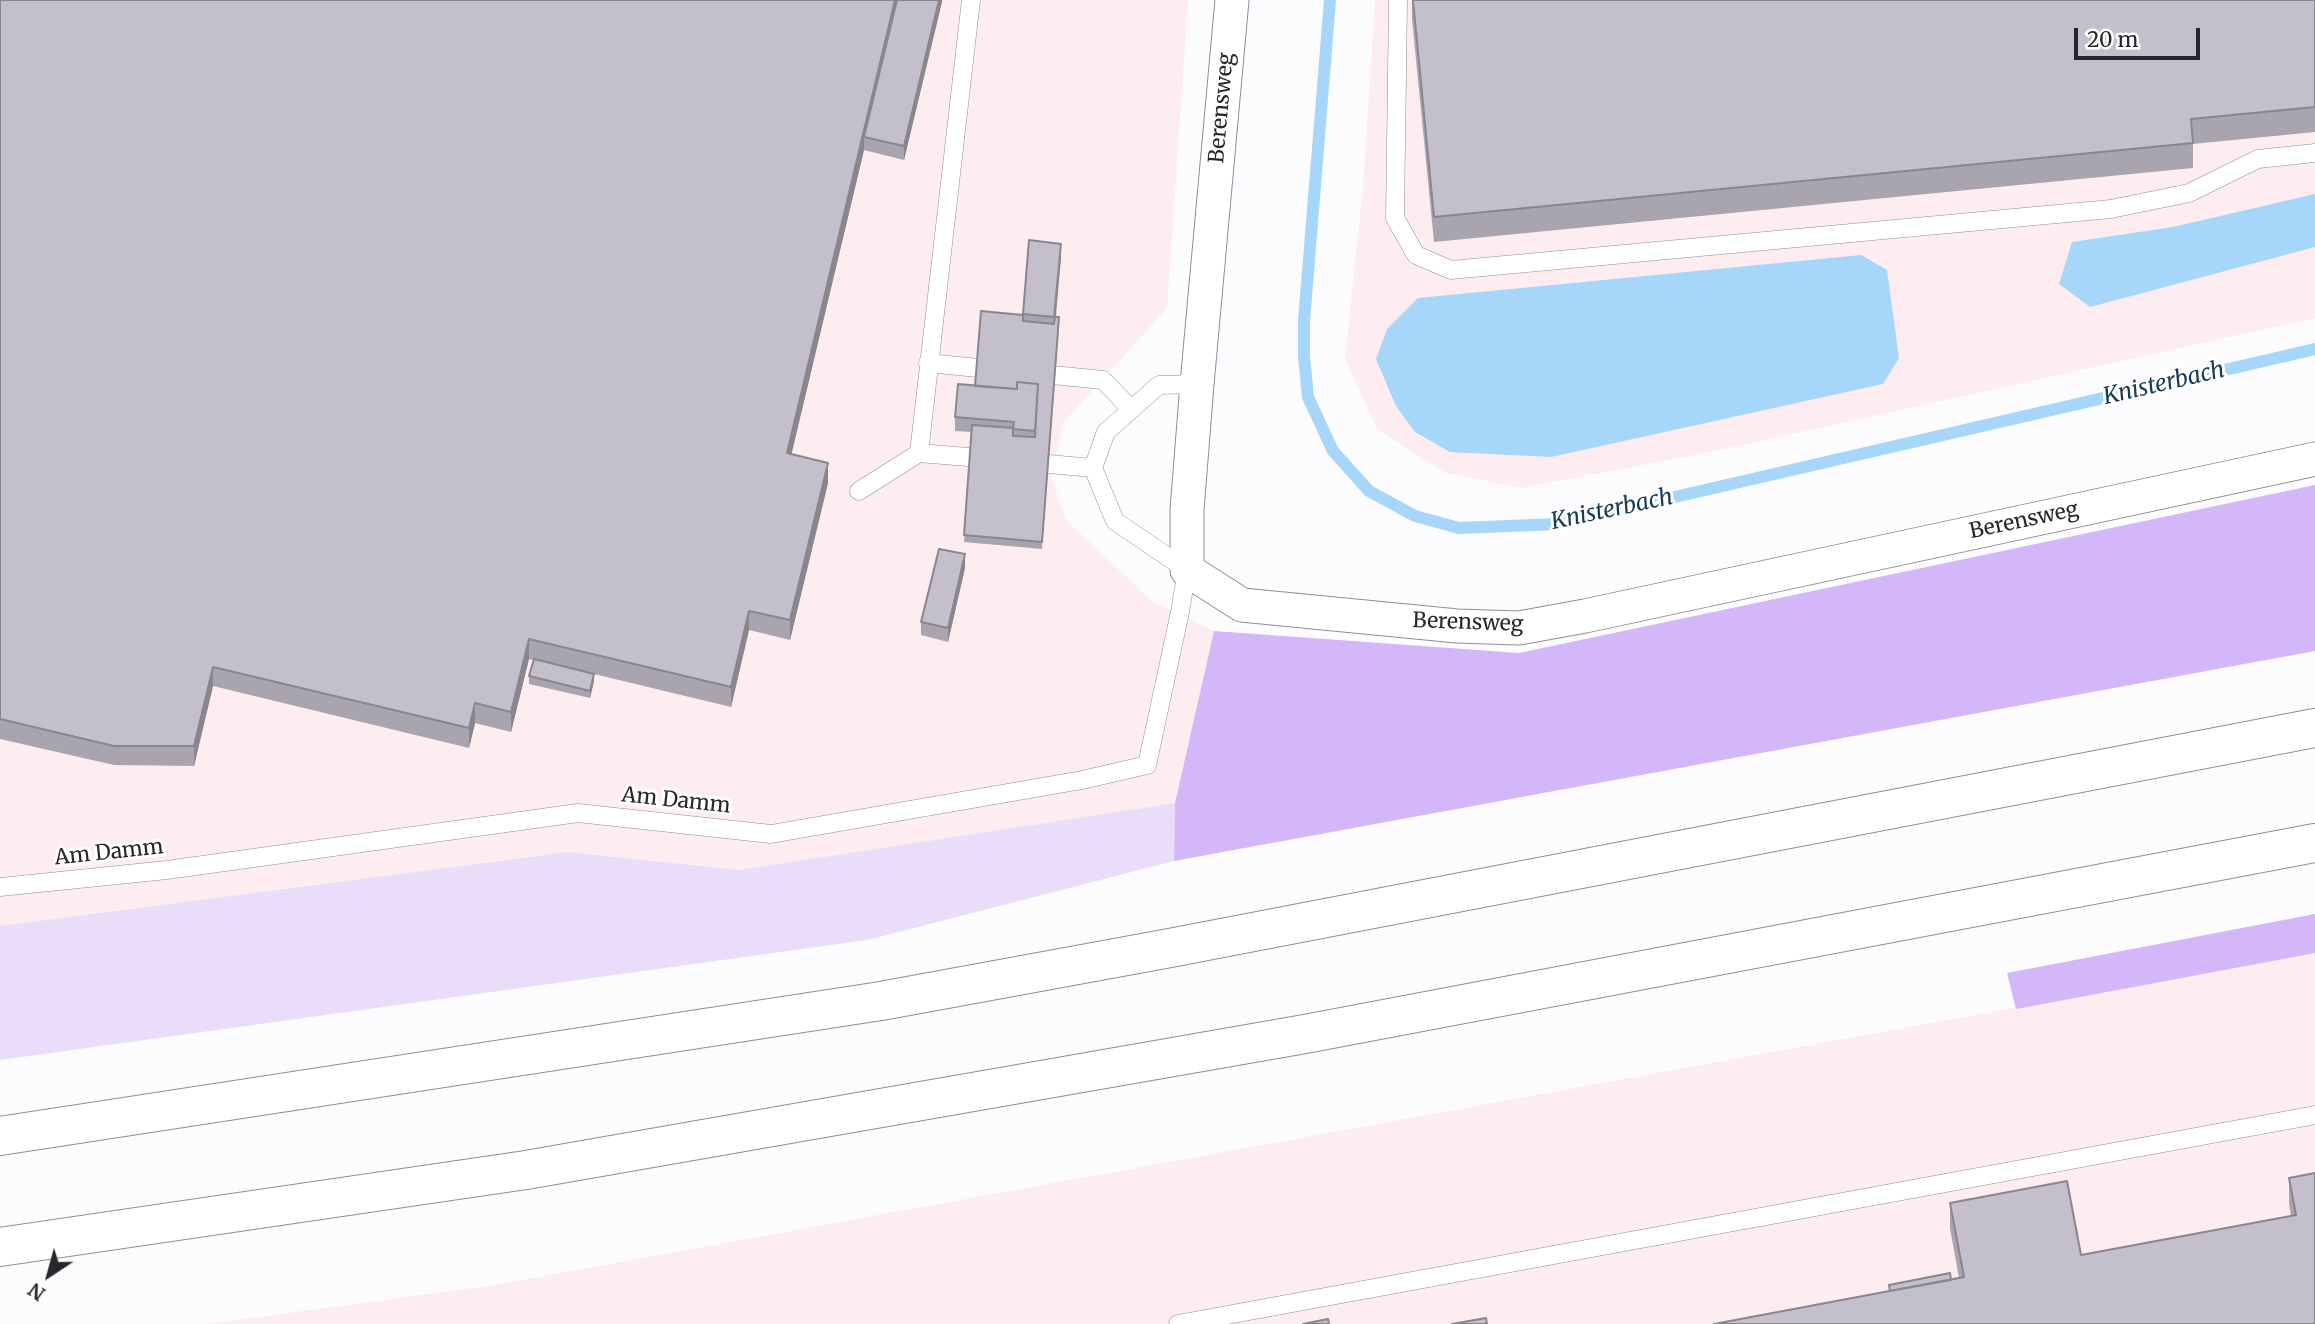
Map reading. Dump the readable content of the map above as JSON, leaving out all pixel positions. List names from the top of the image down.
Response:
{
  "streets": {
    "street": ["Berensweg"],
    "lane": ["Am Damm"]
  },
  "crossings": [
    ["Berensweg", "Am Damm"]
  ],
  "water": ["Knisterbach"],
  "scale_bar": "20 m",
  "north": "bottom left"
}
